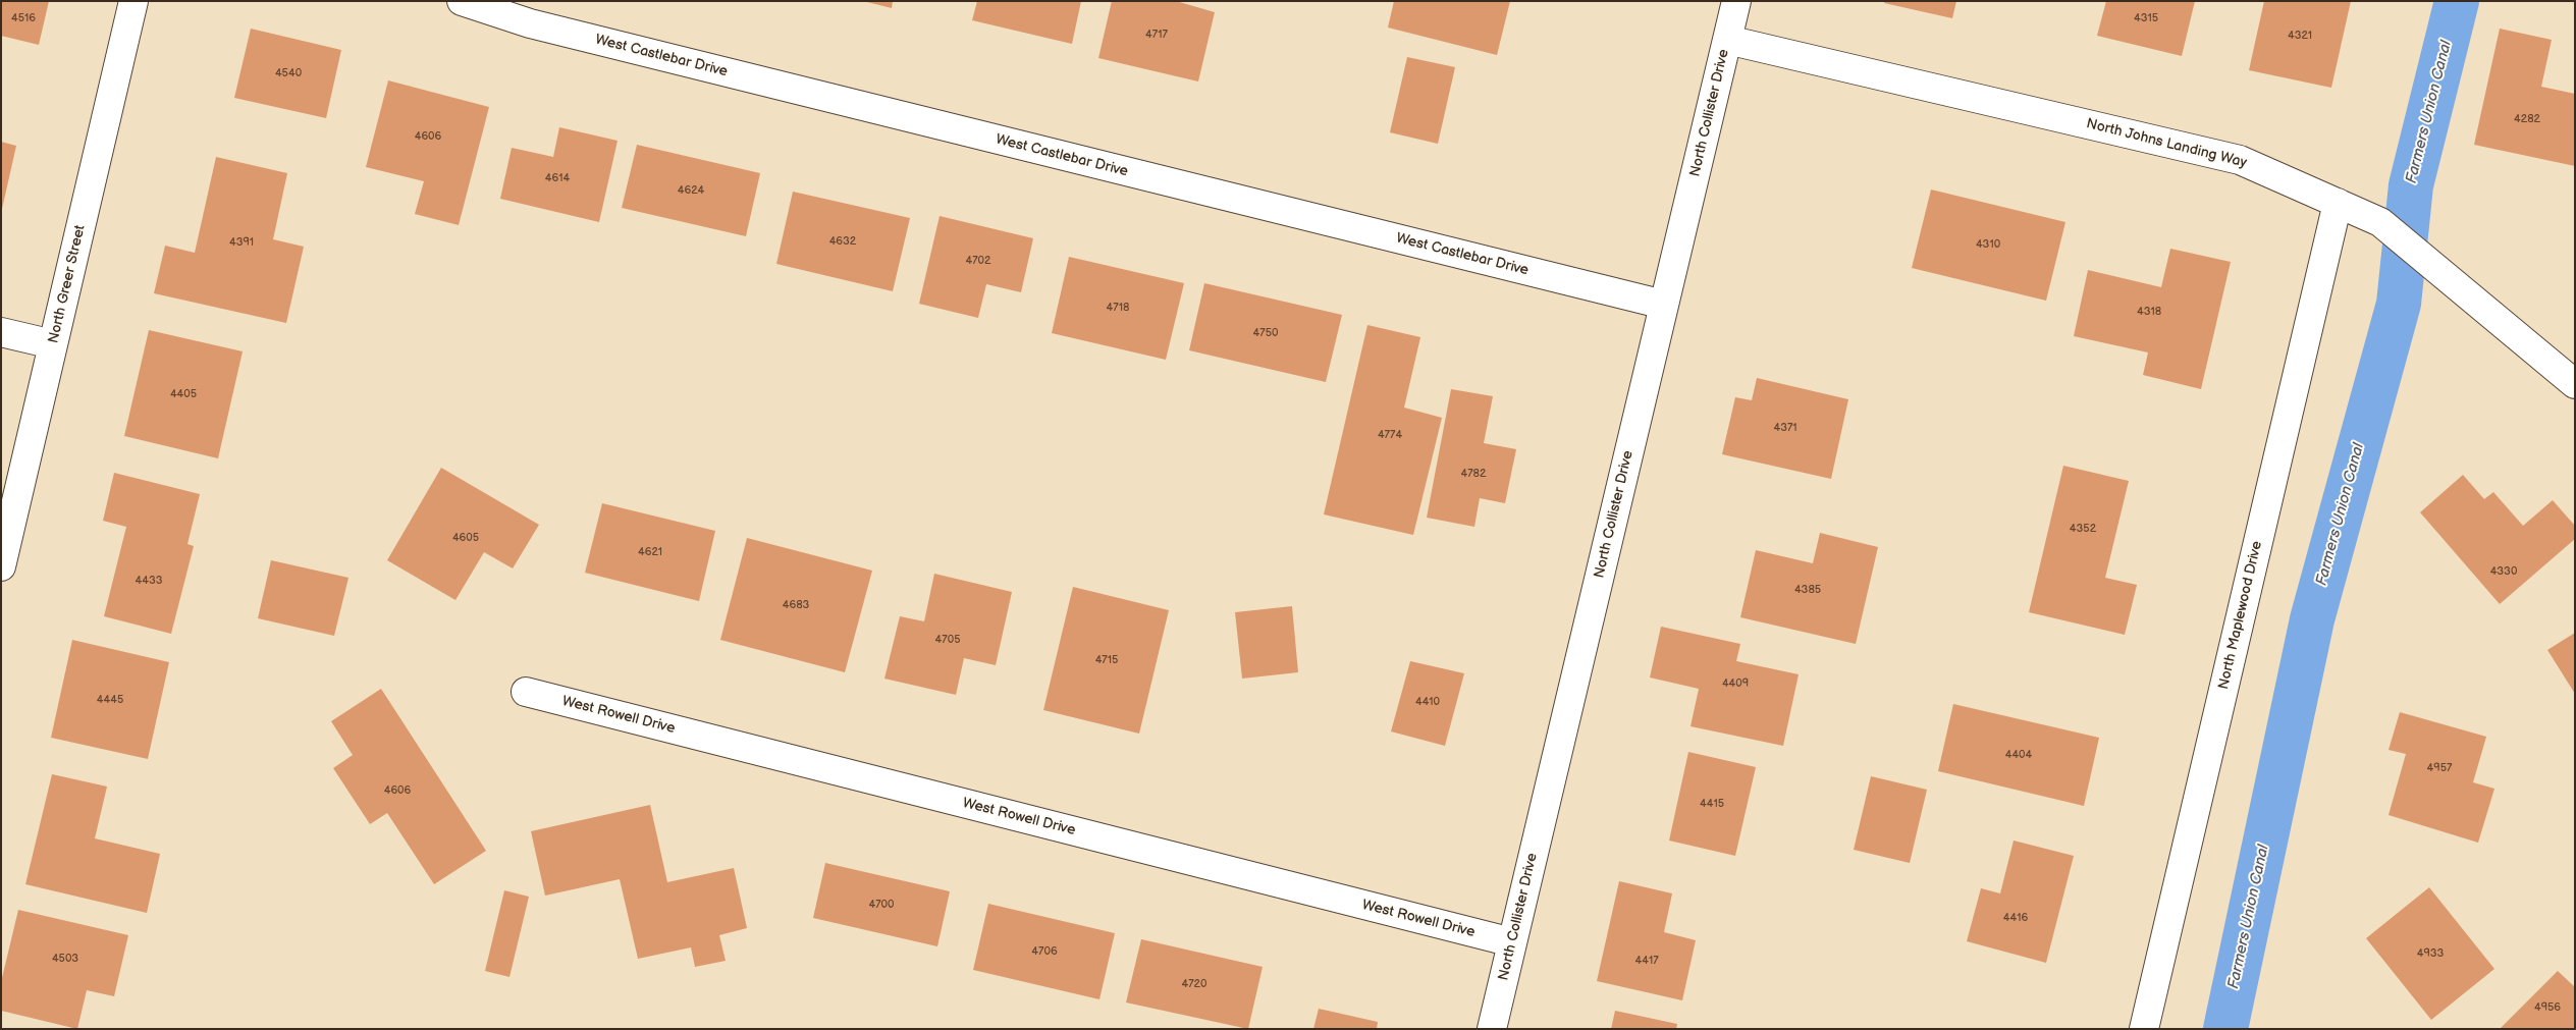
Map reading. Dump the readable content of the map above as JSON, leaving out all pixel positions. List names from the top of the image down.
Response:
{
  "streets": {
    "street": [
      "West Castlebar Drive",
      "North Collister Drive",
      "North Johns Landing Way",
      "North Greer Street",
      "North Maplewood Drive",
      "West Rowell Drive"
    ]
  },
  "crossings": [
    ["West Castlebar Drive", "North Collister Drive"],
    ["North Collister Drive", "North Johns Landing Way"],
    ["North Collister Drive", "West Rowell Drive"],
    ["North Johns Landing Way", "North Maplewood Drive"]
  ],
  "water": ["Farmers Union Canal"],
  "house_numbers": [
    "4516",
    "4315",
    "4717",
    "4321",
    "4540",
    "4282",
    "4606",
    "4614",
    "4624",
    "4632",
    "4391",
    "4310",
    "4702",
    "4718",
    "4318",
    "4750",
    "4405",
    "4371",
    "4774",
    "4782",
    "4352",
    "4605",
    "4621",
    "4330",
    "4433",
    "4385",
    "4683",
    "4705",
    "4715",
    "4409",
    "4445",
    "4410",
    "4404",
    "4957",
    "4606",
    "4415",
    "4700",
    "4416",
    "4706",
    "4933",
    "4503",
    "4417",
    "4720",
    "4956"
  ]
}
